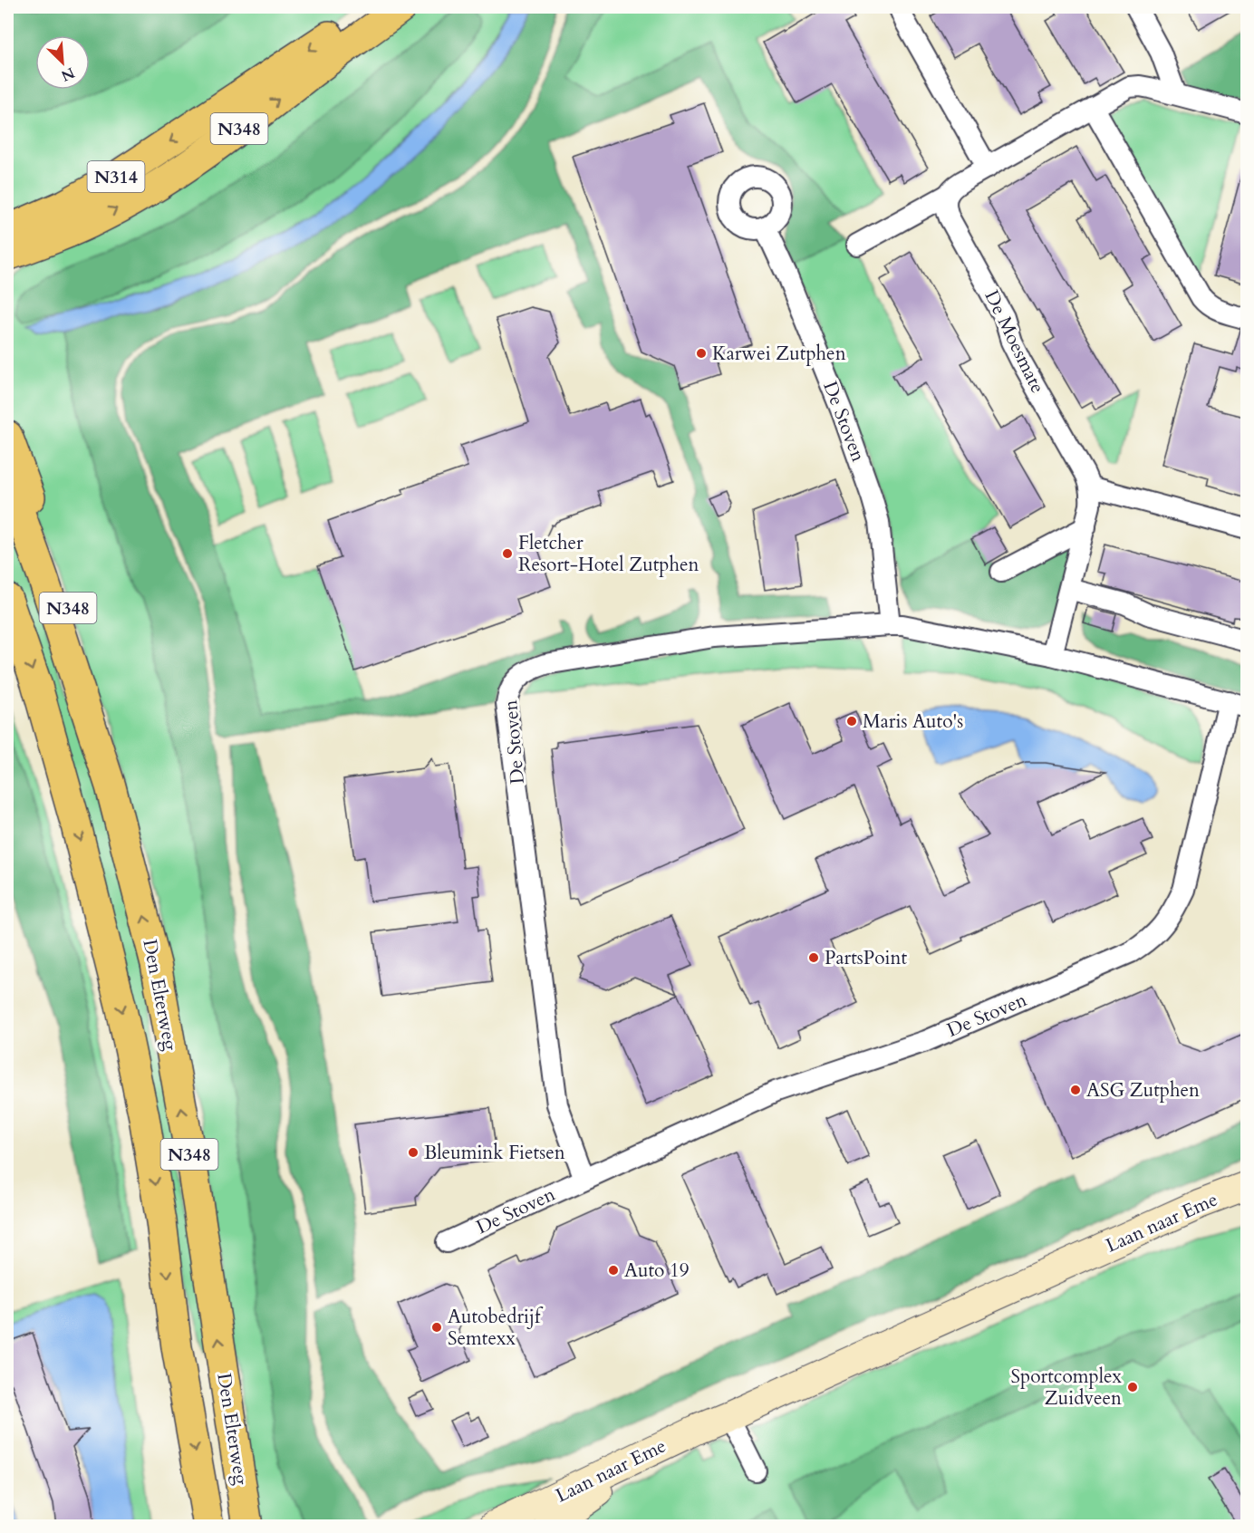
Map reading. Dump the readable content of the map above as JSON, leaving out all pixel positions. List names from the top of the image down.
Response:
{
  "streets": {
    "main road": ["N348", "N314", "Den Elterweg"],
    "street": ["De Moesmate", "De Stoven", "Laan naar Eme"]
  },
  "crossings": [
    ["N348", "Den Elterweg"],
    ["De Moesmate", "De Stoven"]
  ],
  "places": [
    "Karwei Zutphen",
    "Fletcher Resort-Hotel Zutphen",
    "Maris Auto's",
    "PartsPoint",
    "ASG Zutphen",
    "Bleumink Fietsen",
    "Auto 19",
    "Autobedrijf Semtexx",
    "Sportcomplex Zuidveen"
  ],
  "north": "bottom right"
}
